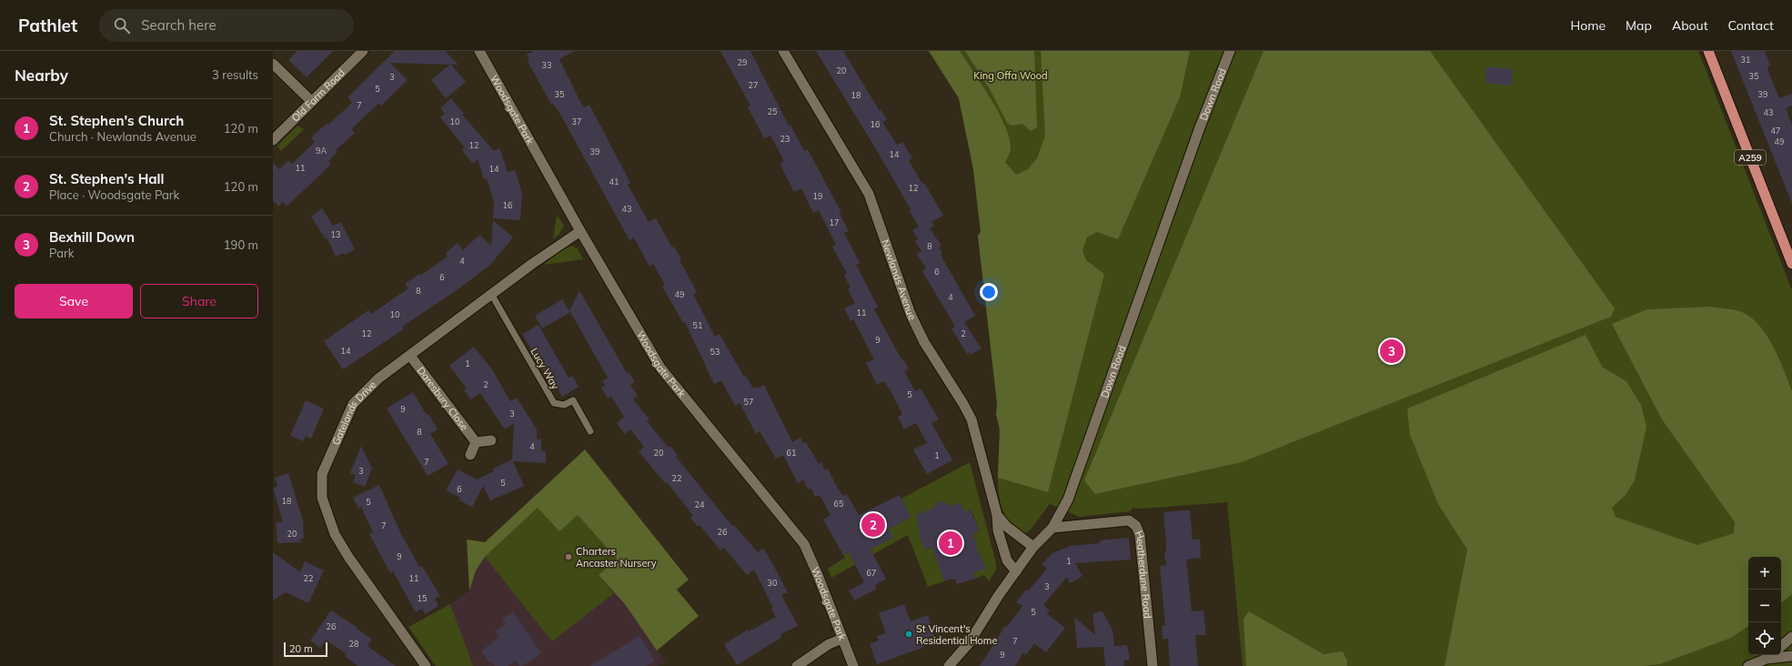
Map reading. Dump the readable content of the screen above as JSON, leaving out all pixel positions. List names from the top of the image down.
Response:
{
  "streets": {
    "highway": ["A259"],
    "street": [
      "Down Road",
      "Old Farm Road",
      "Woodsgate Park",
      "Newlands Avenue",
      "Daresbury Close",
      "Gatelands Drive",
      "Heatherdune Road"
    ],
    "lane": ["Lucy Way"]
  },
  "crossings": [
    ["Down Road", "Newlands Avenue"],
    ["Down Road", "Heatherdune Road"],
    ["Woodsgate Park", "Gatelands Drive"],
    ["Lucy Way", "Gatelands Drive"],
    ["Daresbury Close", "Gatelands Drive"]
  ],
  "parks": ["King Offa Wood"],
  "places": ["Charters Ancaster Nursery", "St Vincent's Residential Home"],
  "house_numbers": [
    "31",
    "29",
    "33",
    "20",
    "35",
    "3",
    "27",
    "5",
    "35",
    "39",
    "18",
    "7",
    "25",
    "43",
    "10",
    "37",
    "16",
    "47",
    "23",
    "49",
    "12",
    "9A",
    "39",
    "14",
    "11",
    "14",
    "41",
    "12",
    "19",
    "16",
    "43",
    "17",
    "13",
    "8",
    "4",
    "6",
    "6",
    "8",
    "49",
    "4",
    "11",
    "10",
    "51",
    "12",
    "2",
    "9",
    "14",
    "53",
    "1",
    "2",
    "5",
    "57",
    "9",
    "3",
    "8",
    "4",
    "20",
    "61",
    "1",
    "7",
    "3",
    "22",
    "5",
    "6",
    "18",
    "5",
    "65",
    "24",
    "7",
    "26",
    "20",
    "9",
    "1",
    "67",
    "22",
    "11",
    "30",
    "3",
    "15",
    "5",
    "26",
    "7",
    "28",
    "9"
  ],
  "scale_bar": "20 m",
  "page": {
    "header": "Pathlet",
    "search": "Search here",
    "nav": [
      "Home",
      "Map",
      "About",
      "Contact"
    ],
    "heading": ["Nearby", "3 results"],
    "list": [
      {
        "mark": "1",
        "name": "St. Stephen's Church",
        "note": "Church · Newlands Avenue",
        "value": "120 m"
      },
      {
        "mark": "2",
        "name": "St. Stephen's Hall",
        "note": "Place · Woodsgate Park",
        "value": "120 m"
      },
      {
        "mark": "3",
        "name": "Bexhill Down",
        "note": "Park",
        "value": "190 m"
      }
    ],
    "buttons": ["Save", "Share"],
    "pins": ["3", "2", "1"],
    "map_buttons": ["+", "−"],
    "scale": "20 m"
  }
}
